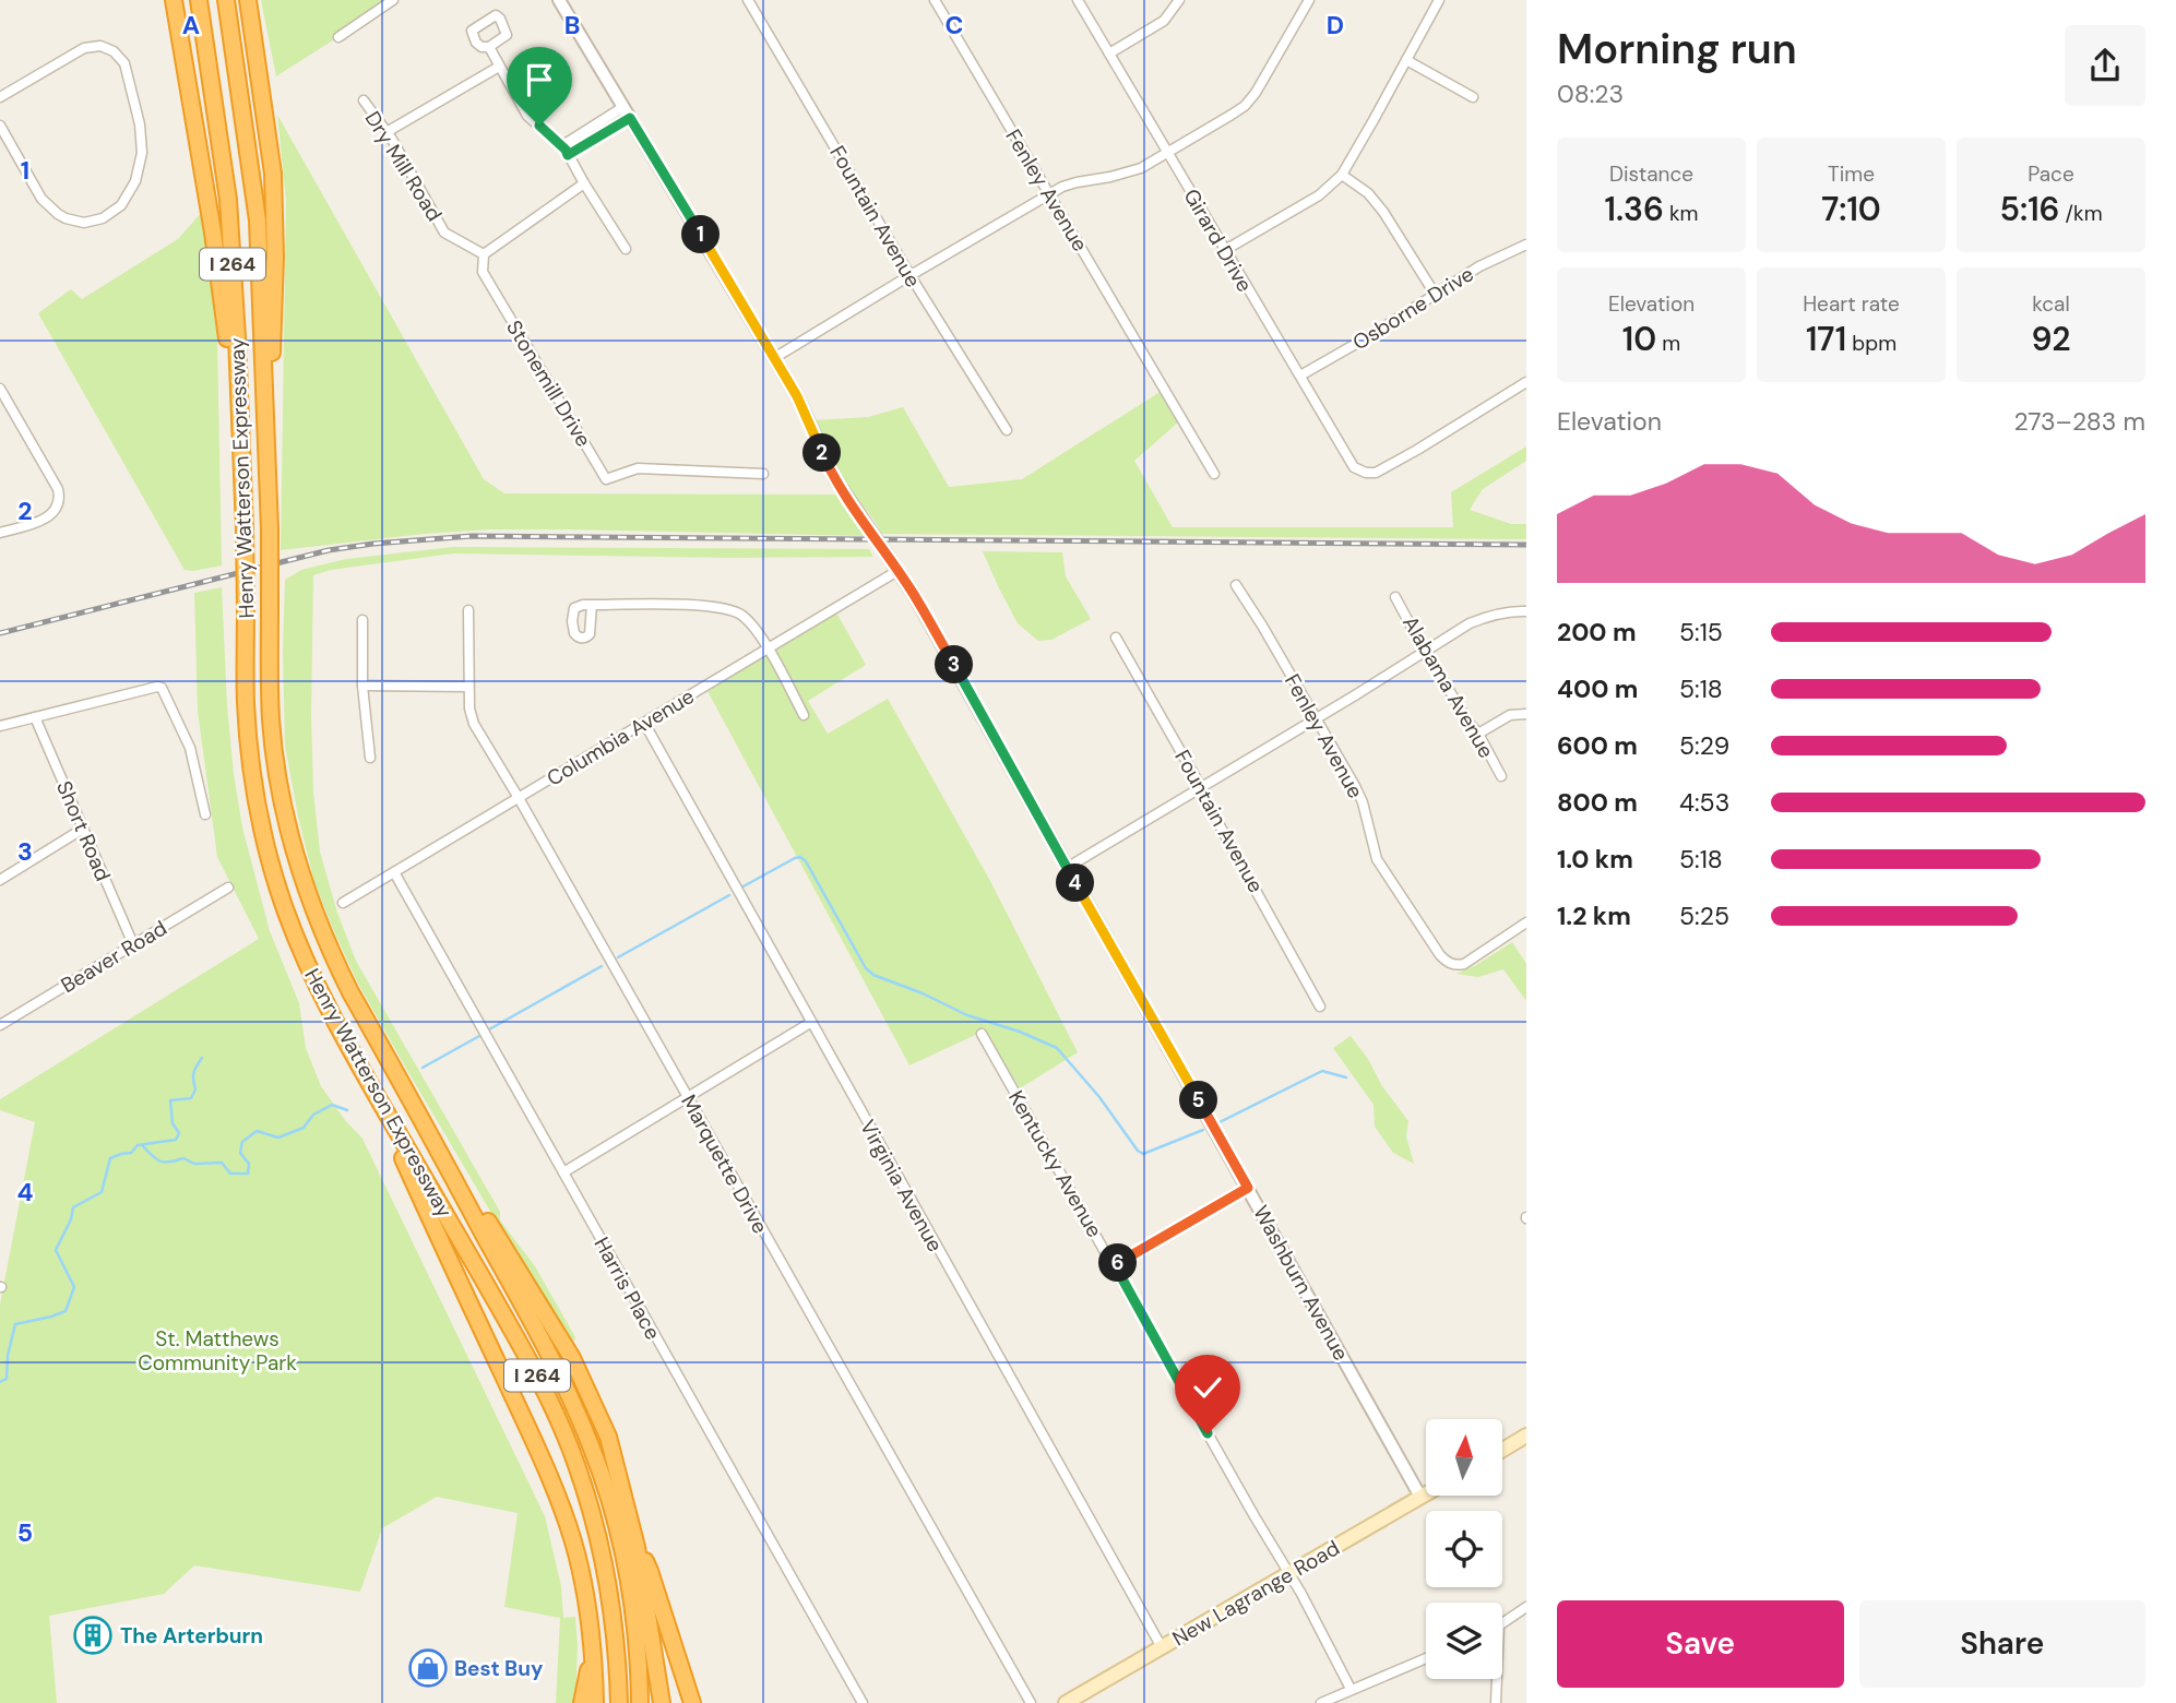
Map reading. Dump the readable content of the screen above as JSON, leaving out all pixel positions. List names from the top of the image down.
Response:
{
  "streets": {
    "highway": ["I 264", "Henry Watterson Expressway"],
    "main road": ["New Lagrange Road"],
    "street": [
      "Dry Mill Road",
      "Fenley Avenue",
      "Fountain Avenue",
      "Girard Drive",
      "Osborne Drive",
      "Stonemill Drive",
      "Alabama Avenue",
      "Columbia Avenue",
      "Short Road",
      "Beaver Road",
      "Marquette Drive",
      "Kentucky Avenue",
      "Virginia Avenue",
      "Washburn Avenue",
      "Harris Place"
    ]
  },
  "crossings": [
    ["Dry Mill Road", "Stonemill Drive"],
    ["Girard Drive", "Osborne Drive"],
    ["Columbia Avenue", "Marquette Drive"],
    ["Columbia Avenue", "Virginia Avenue"],
    ["Columbia Avenue", "Washburn Avenue"],
    ["Columbia Avenue", "Harris Place"],
    ["Short Road", "Beaver Road"],
    ["Kentucky Avenue", "New Lagrange Road"],
    ["Virginia Avenue", "New Lagrange Road"],
    ["Washburn Avenue", "New Lagrange Road"]
  ],
  "parks": ["St. Matthews Community Park"],
  "places": {
    "building": ["The Arterburn"],
    "shop": ["Best Buy"]
  },
  "north": "top",
  "page": {
    "heading": ["Morning run", "08:23"],
    "stats": [
      ["Distance", "1.36 km"],
      ["Time", "7:10"],
      ["Pace", "5:16 /km"],
      ["Elevation", "10 m"],
      ["Heart rate", "171 bpm"],
      ["kcal", "92"]
    ],
    "pins": [
      "1",
      "2",
      "3",
      "4",
      "5",
      "6"
    ],
    "chart": ["Elevation", "273–283 m"],
    "list": [
      {
        "name": "200 m",
        "note": "5:15"
      },
      {
        "name": "400 m",
        "note": "5:18"
      },
      {
        "name": "600 m",
        "note": "5:29"
      },
      {
        "name": "800 m",
        "note": "4:53"
      },
      {
        "name": "1.0 km",
        "note": "5:18"
      },
      {
        "name": "1.2 km",
        "note": "5:25"
      }
    ],
    "buttons": ["Save", "Share"]
  },
  "grid": {
    "columns": [
      "A",
      "B",
      "C",
      "D"
    ],
    "rows": [
      "1",
      "2",
      "3",
      "4",
      "5"
    ]
  }
}
